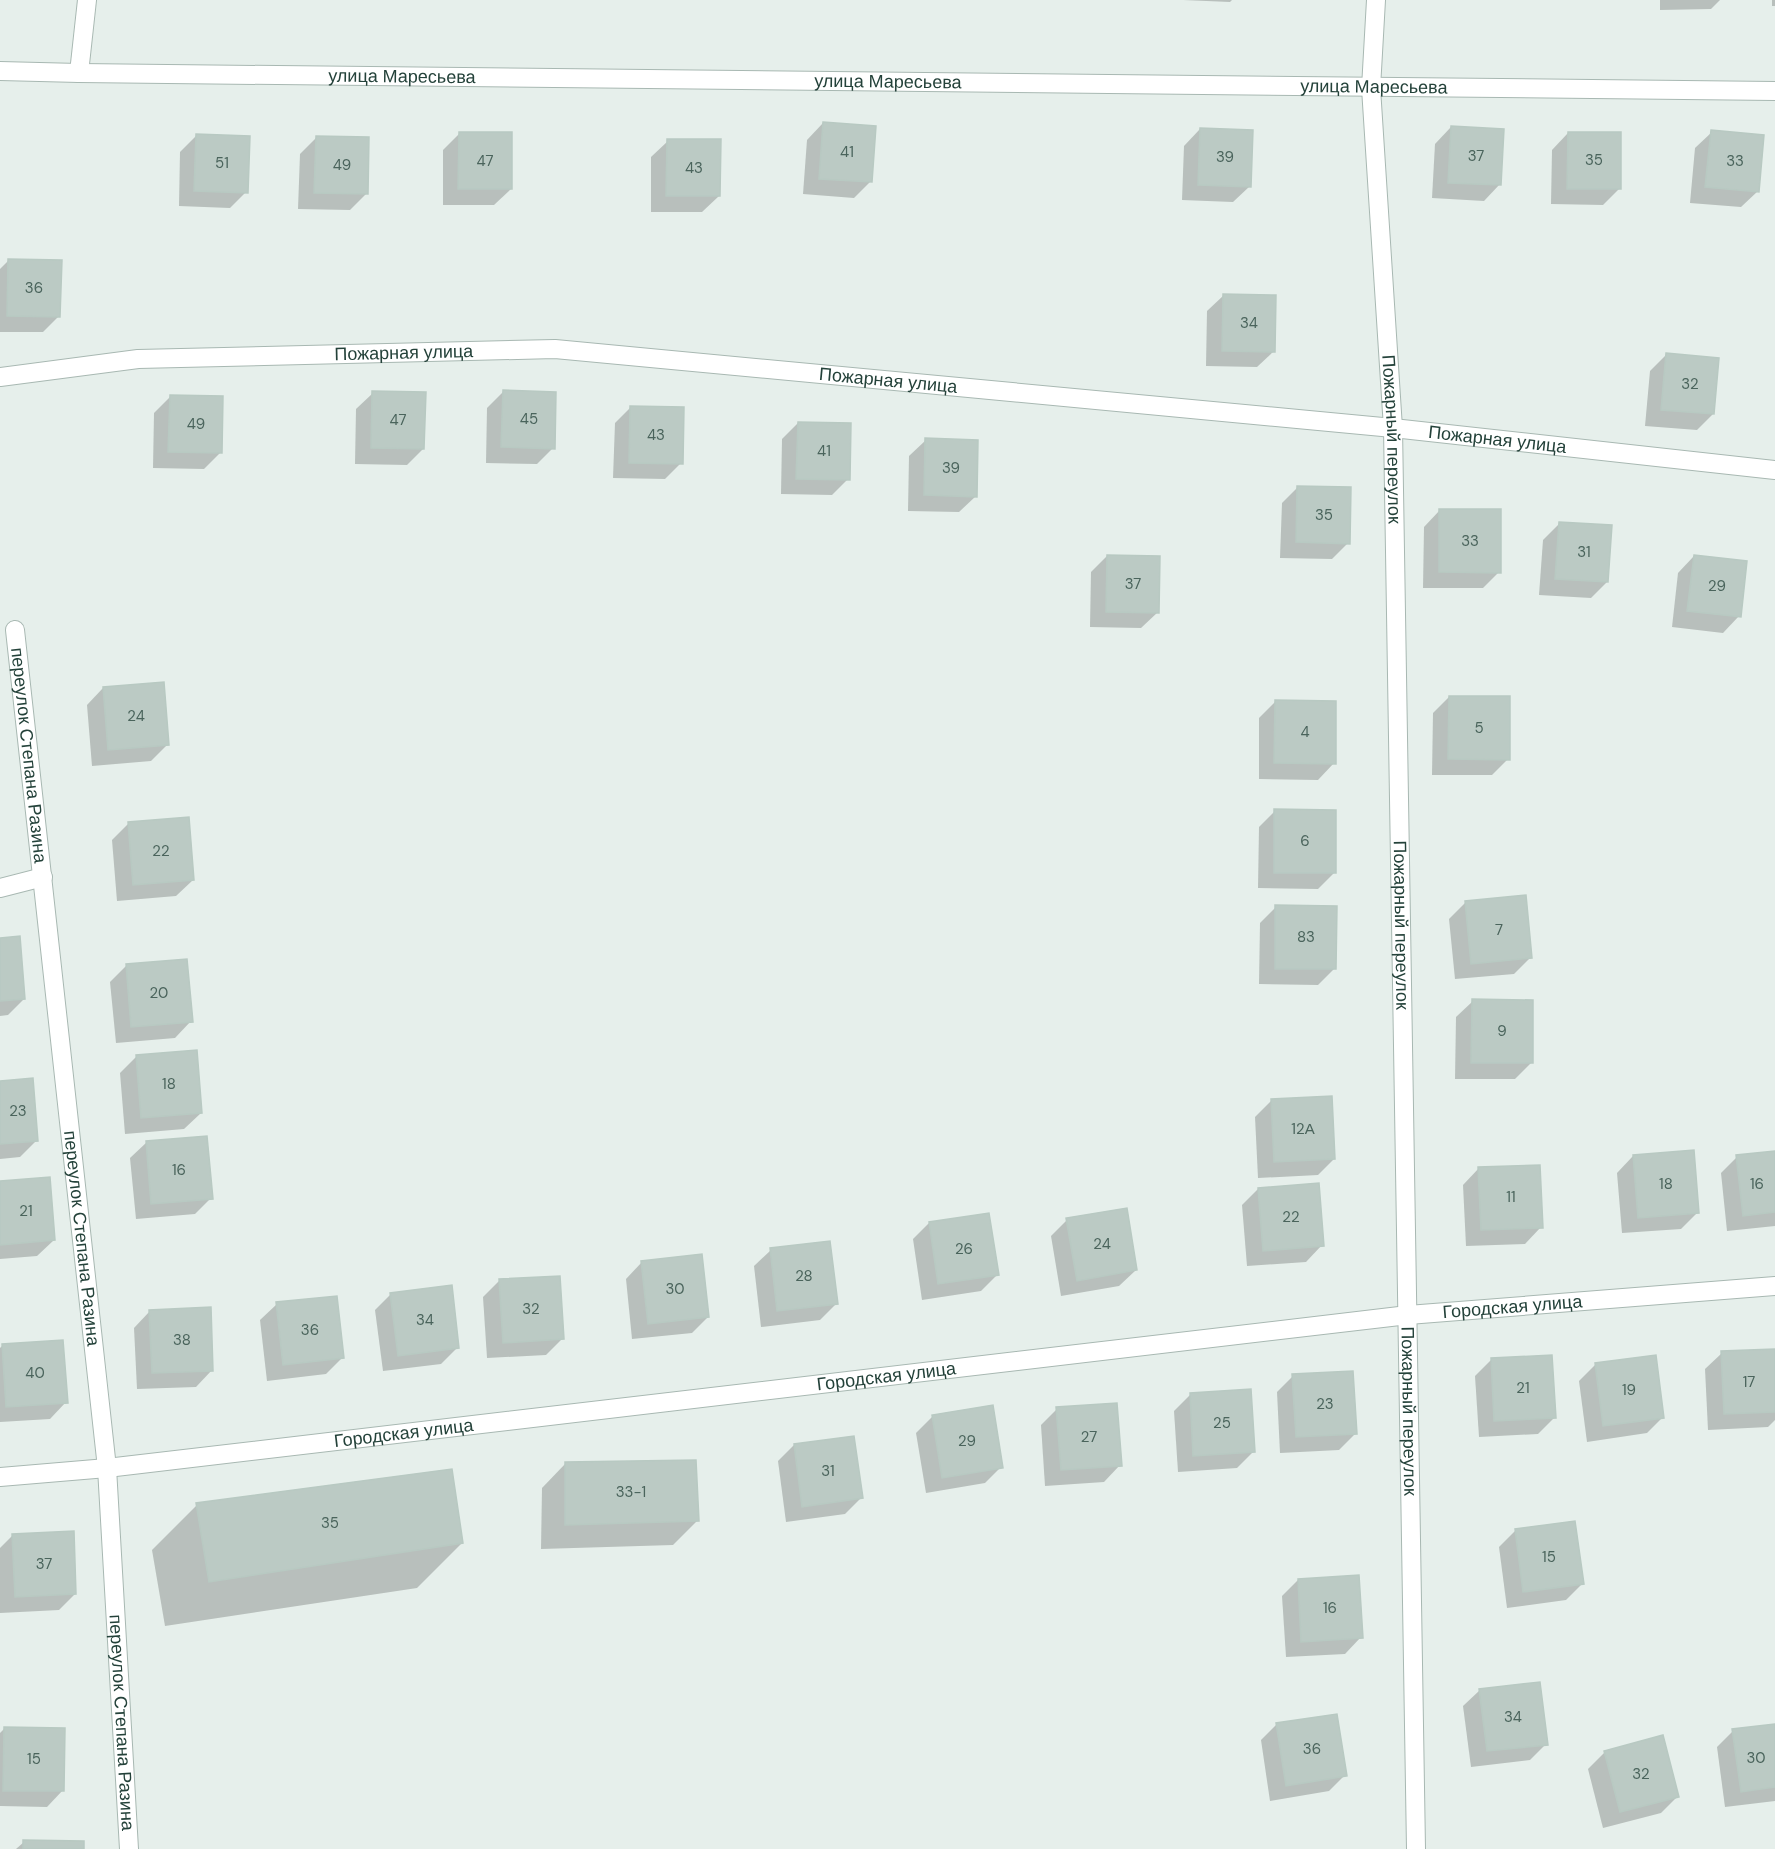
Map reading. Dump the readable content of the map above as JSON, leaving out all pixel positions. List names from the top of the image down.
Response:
{
  "streets": {
    "street": [
      "улица Маресьева",
      "Пожарная улица",
      "Пожарный переулок",
      "переулок Степана Разина",
      "Городская улица"
    ]
  },
  "crossings": [
    ["улица Маресьева", "Пожарный переулок"],
    ["Пожарная улица", "Пожарный переулок"],
    ["Пожарный переулок", "Городская улица"],
    ["переулок Степана Разина", "Городская улица"]
  ],
  "house_numbers": [
    "41",
    "37",
    "39",
    "35",
    "47",
    "33",
    "51",
    "49",
    "43",
    "36",
    "34",
    "32",
    "45",
    "47",
    "49",
    "43",
    "41",
    "39",
    "35",
    "33",
    "31",
    "37",
    "29",
    "24",
    "5",
    "4",
    "6",
    "22",
    "7",
    "83",
    "20",
    "9",
    "18",
    "23",
    "12А",
    "16",
    "18",
    "16",
    "11",
    "21",
    "22",
    "24",
    "26",
    "28",
    "30",
    "32",
    "34",
    "36",
    "38",
    "40",
    "17",
    "21",
    "19",
    "23",
    "25",
    "27",
    "29",
    "31",
    "33-1",
    "35",
    "15",
    "37",
    "16",
    "34",
    "36",
    "30",
    "15",
    "32"
  ]
}
